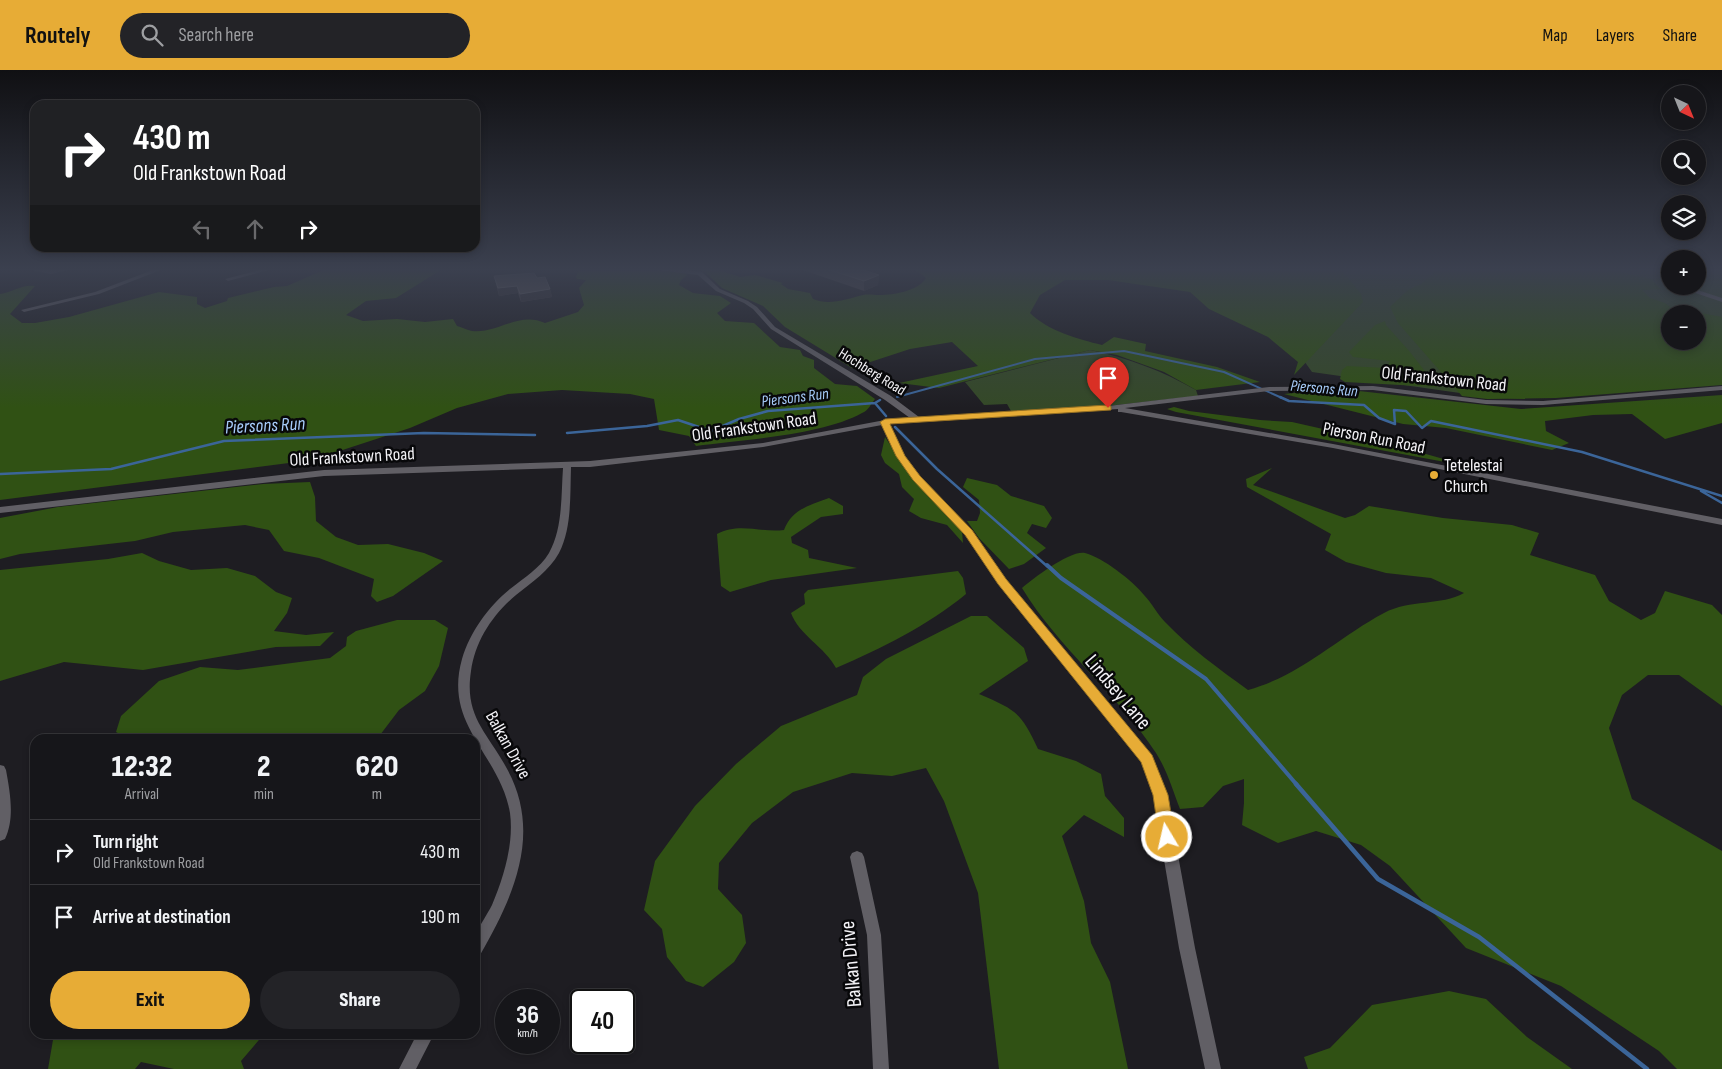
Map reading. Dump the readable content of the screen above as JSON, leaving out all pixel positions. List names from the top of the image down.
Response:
{
  "streets": {
    "street": [
      "Hochberg Road",
      "Old Frankstown Road",
      "Pierson Run Road",
      "Lindsey Lane",
      "Balkan Drive"
    ]
  },
  "crossings": [
    ["Hochberg Road", "Old Frankstown Road"],
    ["Old Frankstown Road", "Pierson Run Road"],
    ["Old Frankstown Road", "Lindsey Lane"],
    ["Old Frankstown Road", "Balkan Drive"]
  ],
  "water": ["Piersons Run"],
  "places": ["Tetelestai Church"],
  "north": "bottom right",
  "page": {
    "header": "Routely",
    "search": "Search here",
    "nav": ["Map", "Layers", "Share"],
    "map_buttons": ["+", "−"],
    "turn": ["430 m", "Old Frankstown Road"],
    "eta": [
      "12:32",
      "Arrival",
      "2",
      "min",
      "620",
      "m"
    ],
    "list": [
      {
        "name": "Turn right",
        "note": "Old Frankstown Road",
        "value": "430 m"
      },
      {
        "name": "Arrive at destination",
        "value": "190 m"
      }
    ],
    "buttons": ["Exit", "Share"],
    "speed": "36 km/h",
    "limit": "40"
  }
}
